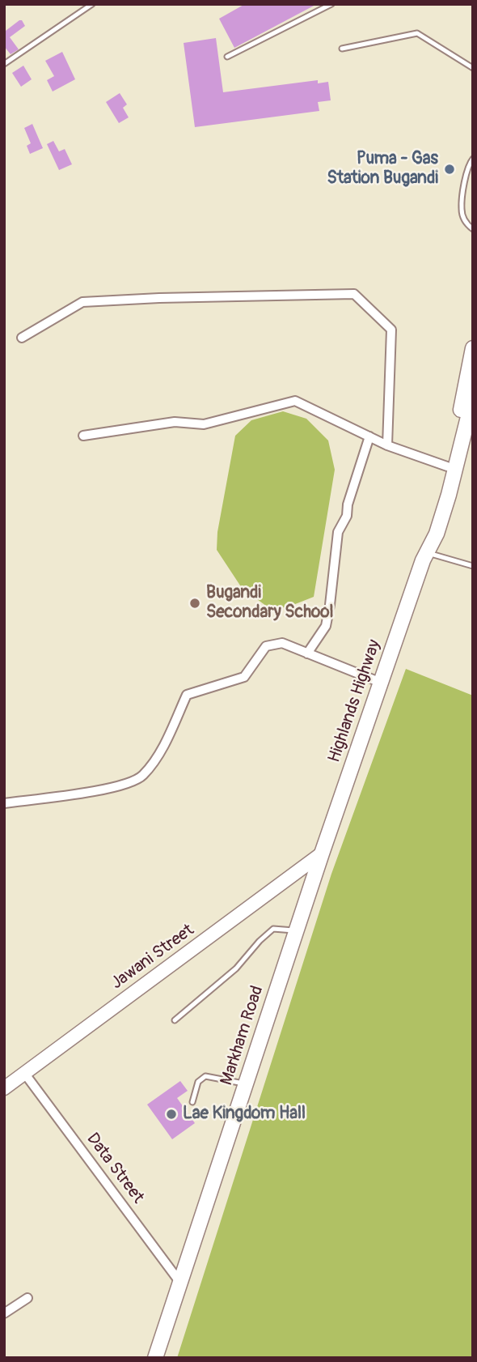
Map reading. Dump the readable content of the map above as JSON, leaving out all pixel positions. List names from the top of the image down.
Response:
{
  "streets": {
    "main road": ["Highlands Highway", "Markham Road"],
    "street": ["Jawani Street", "Data Street"]
  },
  "crossings": [
    ["Highlands Highway", "Jawani Street"],
    ["Highlands Highway", "Markham Road"],
    ["Jawani Street", "Markham Road"],
    ["Jawani Street", "Data Street"],
    ["Markham Road", "Data Street"]
  ],
  "places": ["Puma - Gas Station Bugandi", "Bugandi Secondary School", "Lae Kingdom Hall"]
}
